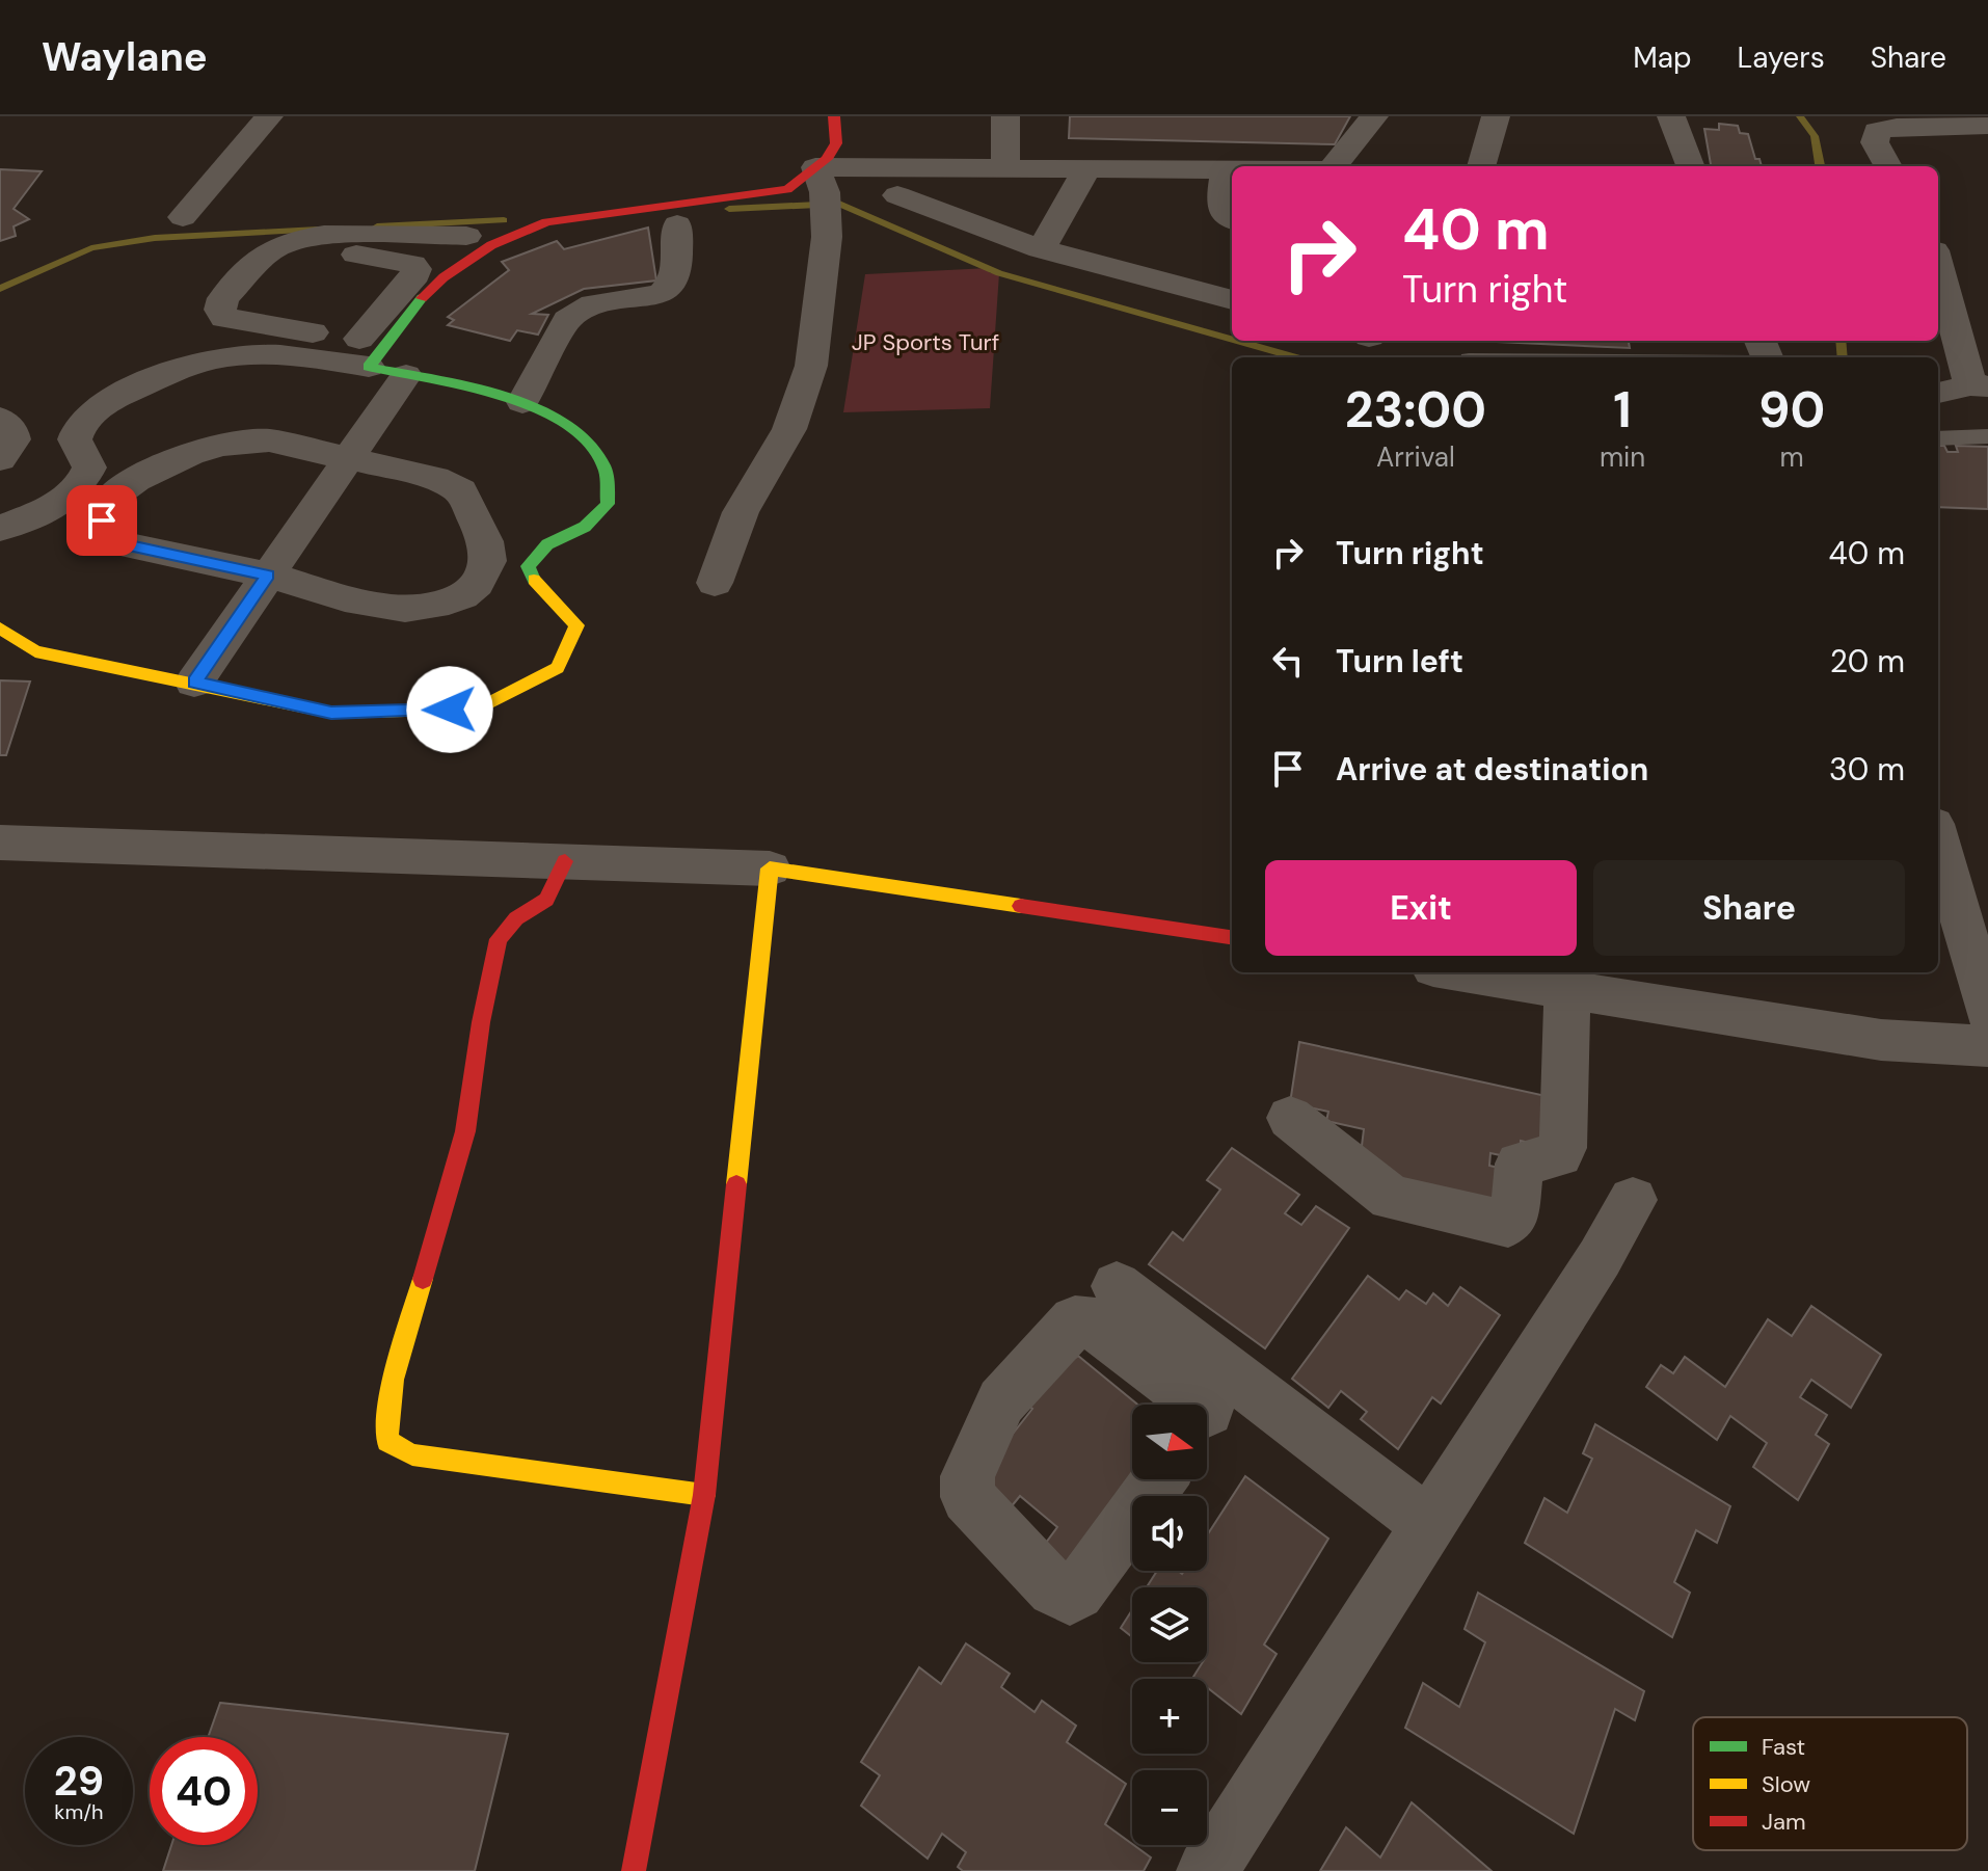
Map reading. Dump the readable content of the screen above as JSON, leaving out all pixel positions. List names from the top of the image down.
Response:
{
  "parks": ["JP Sports Turf"],
  "legend": ["Fast", "Slow", "Jam"],
  "north": "right",
  "page": {
    "header": "Waylane",
    "nav": ["Map", "Layers", "Share"],
    "turn": ["40 m", "Turn right"],
    "eta": [
      "23:00",
      "Arrival",
      "1",
      "min",
      "90",
      "m"
    ],
    "list": [
      {
        "name": "Turn right",
        "value": "40 m"
      },
      {
        "name": "Turn left",
        "value": "20 m"
      },
      {
        "name": "Arrive at destination",
        "value": "30 m"
      }
    ],
    "buttons": ["Exit", "Share"],
    "map_buttons": ["+", "−"],
    "speed": "29 km/h",
    "limit": "40"
  }
}
